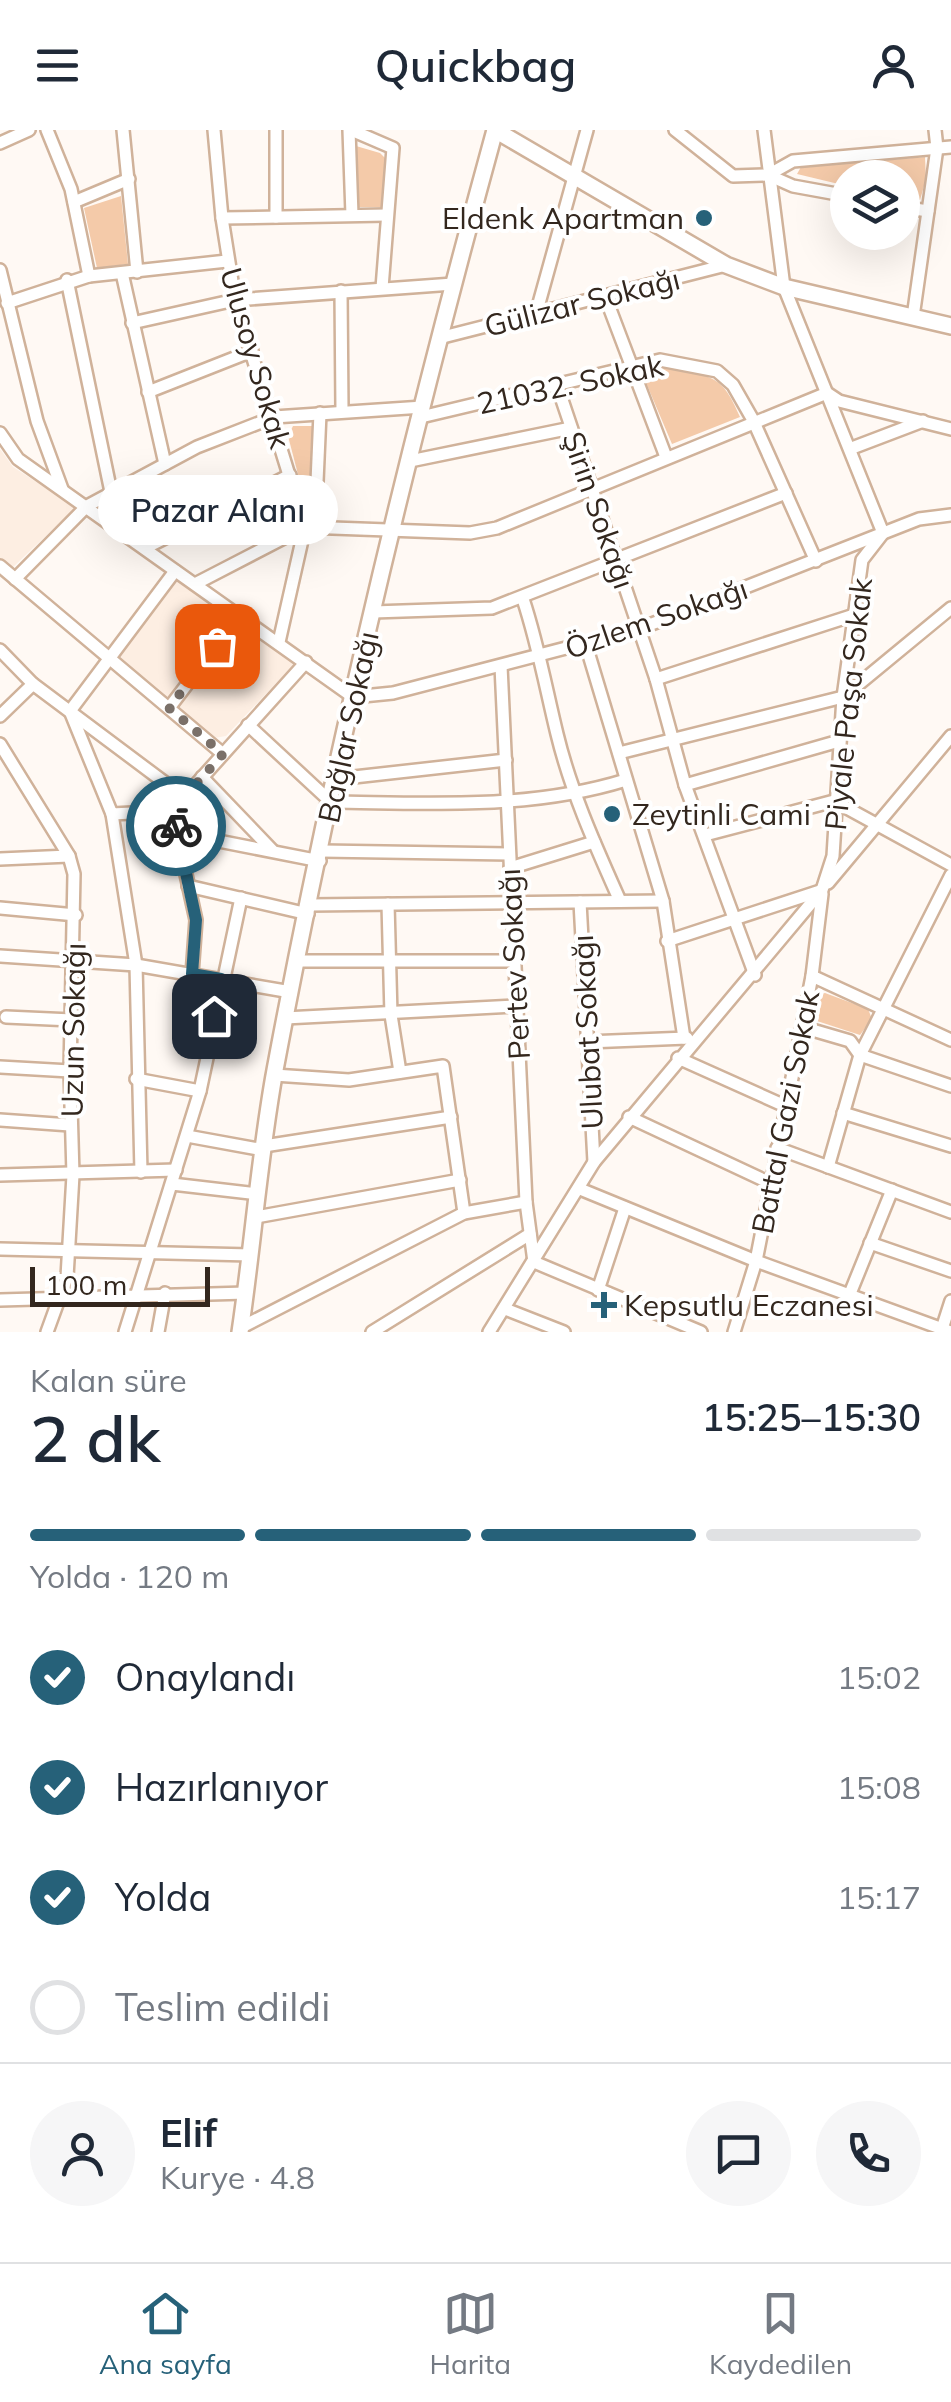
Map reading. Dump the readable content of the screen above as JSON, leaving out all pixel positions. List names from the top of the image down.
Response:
{
  "streets": {
    "main road": ["Bağlar Sokağı"],
    "street": [
      "Gülizar Sokağı",
      "Ulusoy Sokak",
      "21032. Sokak",
      "Şirin Sokağı",
      "Özlem Sokağı",
      "Piyale Paşa Sokak",
      "Pertev Sokağı",
      "Uzun Sokağı",
      "Ulubat Sokağı",
      "Battal Gazi Sokak"
    ]
  },
  "crossings": [
    ["Gülizar Sokağı", "Bağlar Sokağı"],
    ["Ulusoy Sokak", "21032. Sokak"],
    ["21032. Sokak", "Şirin Sokağı"],
    ["21032. Sokak", "Bağlar Sokağı"],
    ["Şirin Sokağı", "Özlem Sokağı"],
    ["Şirin Sokağı", "Piyale Paşa Sokak"],
    ["Özlem Sokağı", "Piyale Paşa Sokak"],
    ["Özlem Sokağı", "Bağlar Sokağı"],
    ["Özlem Sokağı", "Pertev Sokağı"],
    ["Piyale Paşa Sokak", "Pertev Sokağı"],
    ["Piyale Paşa Sokak", "Ulubat Sokağı"],
    ["Piyale Paşa Sokak", "Battal Gazi Sokak"]
  ],
  "places": {
    "other": ["Eldenk Apartman", "Pazar Alanı", "Zeytinli Cami"],
    "health": ["Kepsutlu Eczanesi"]
  },
  "scale_bar": "100 m",
  "page": {
    "header": "Quickbag",
    "bubble": "Pazar Alanı",
    "scale": "100 m",
    "heading": ["2 dk", "Kalan süre", "15:25–15:30"],
    "panel": ["Elif", "Kurye · 4.8"],
    "bar": "Yolda · 120 m",
    "list": [
      ["Onaylandı", "15:02"],
      ["Hazırlanıyor", "15:08"],
      ["Yolda", "15:17"],
      "Teslim edildi"
    ],
    "tabs": ["Ana sayfa", "Harita", "Kaydedilen"]
  }
}
